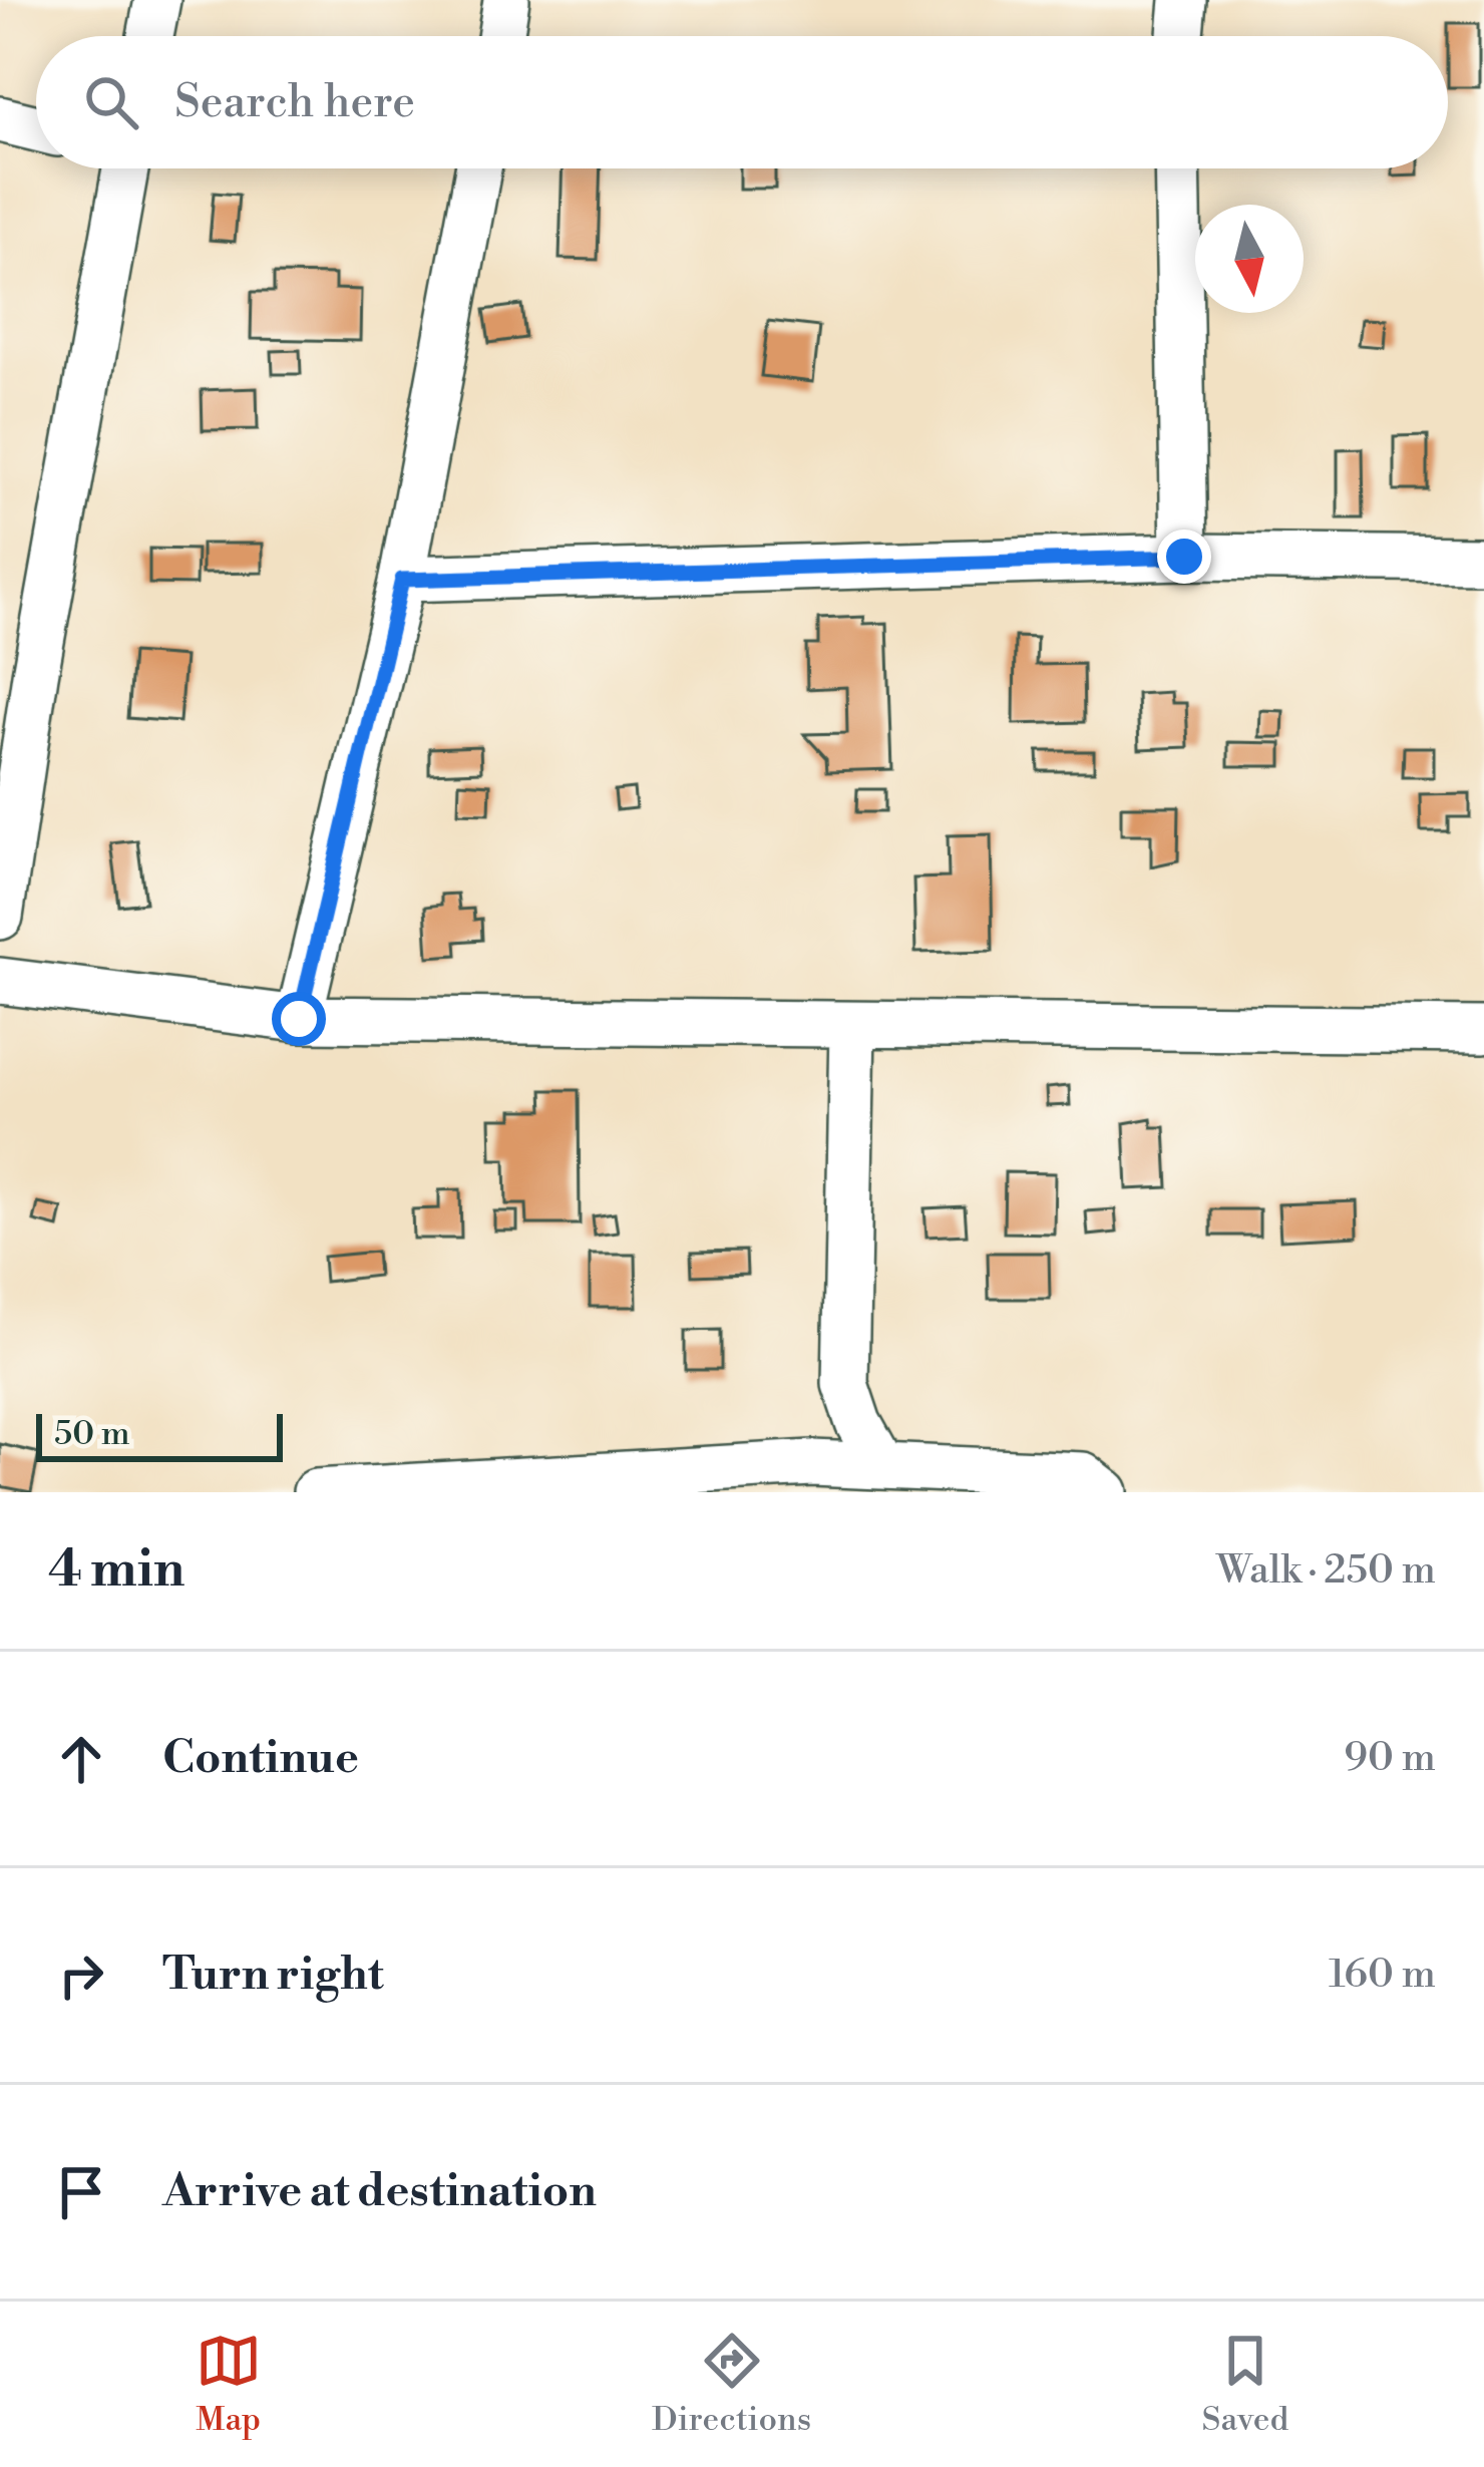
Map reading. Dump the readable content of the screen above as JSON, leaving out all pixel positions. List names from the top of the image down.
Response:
{
  "scale_bar": "50 m",
  "north": "bottom",
  "page": {
    "search": "Search here",
    "scale": "50 m",
    "heading": ["4 min", "Walk · 250 m"],
    "list": [
      ["Continue", "90 m"],
      ["Turn right", "160 m"],
      "Arrive at destination"
    ],
    "nav": ["Map", "Directions", "Saved"]
  }
}
